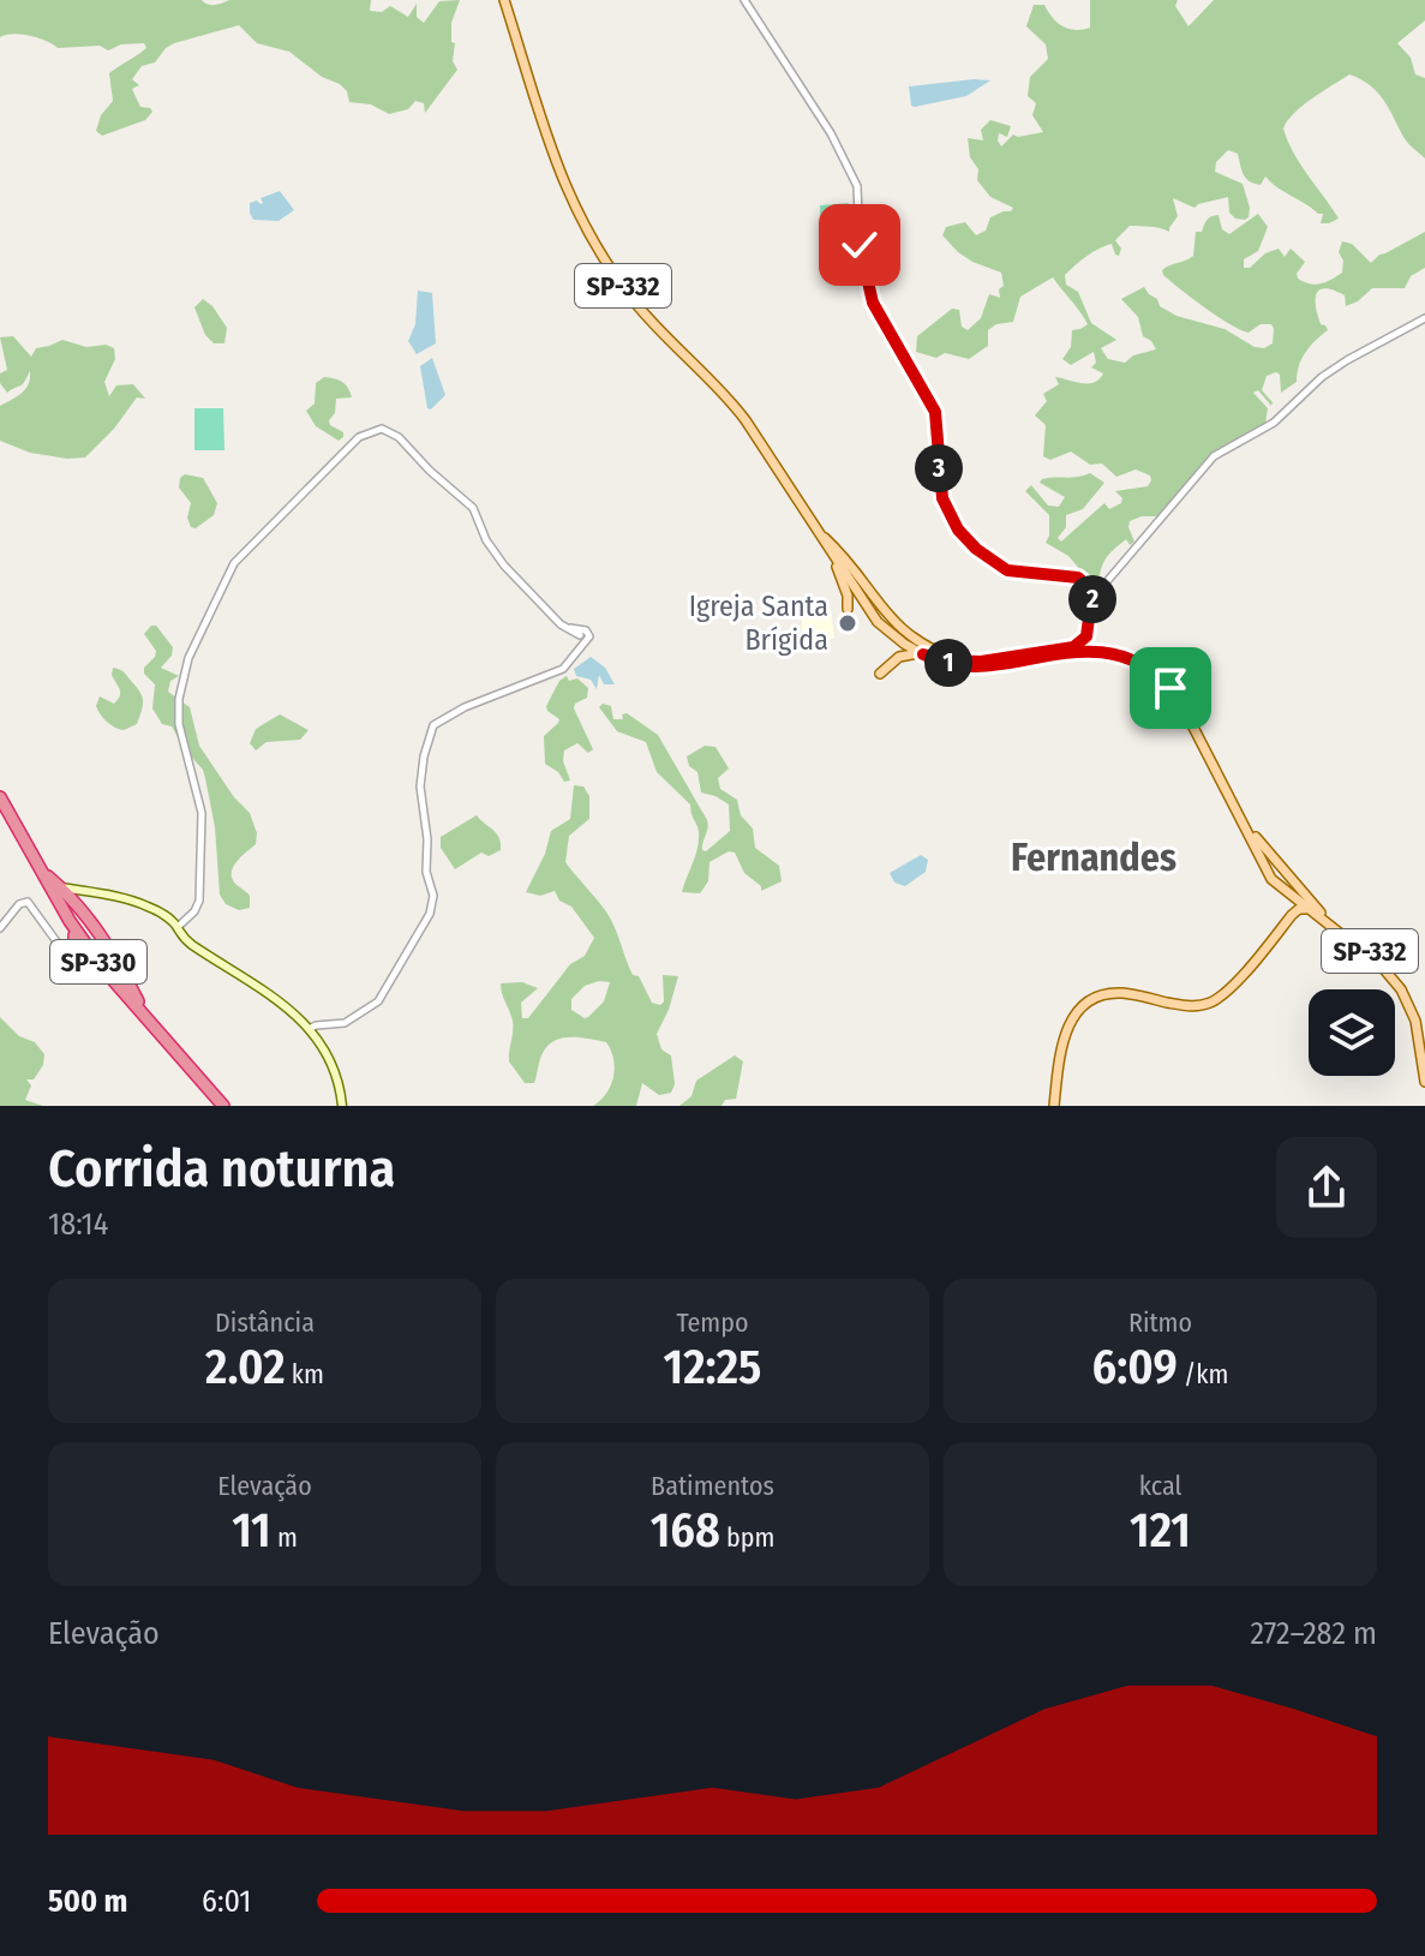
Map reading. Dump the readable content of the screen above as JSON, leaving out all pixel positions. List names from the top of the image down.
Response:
{
  "streets": {
    "highway": ["SP-330"],
    "main road": ["SP-332"]
  },
  "districts": ["Fernandes"],
  "places": ["Igreja Santa Brígida"],
  "page": {
    "pins": ["3", "2", "1"],
    "heading": ["Corrida noturna", "18:14"],
    "stats": [
      ["Distância", "2.02 km"],
      ["Tempo", "12:25"],
      ["Ritmo", "6:09 /km"],
      ["Elevação", "11 m"],
      ["Batimentos", "168 bpm"],
      ["kcal", "121"]
    ],
    "chart": ["Elevação", "272–282 m"],
    "list": [
      {
        "name": "500 m",
        "note": "6:01"
      }
    ]
  }
}
